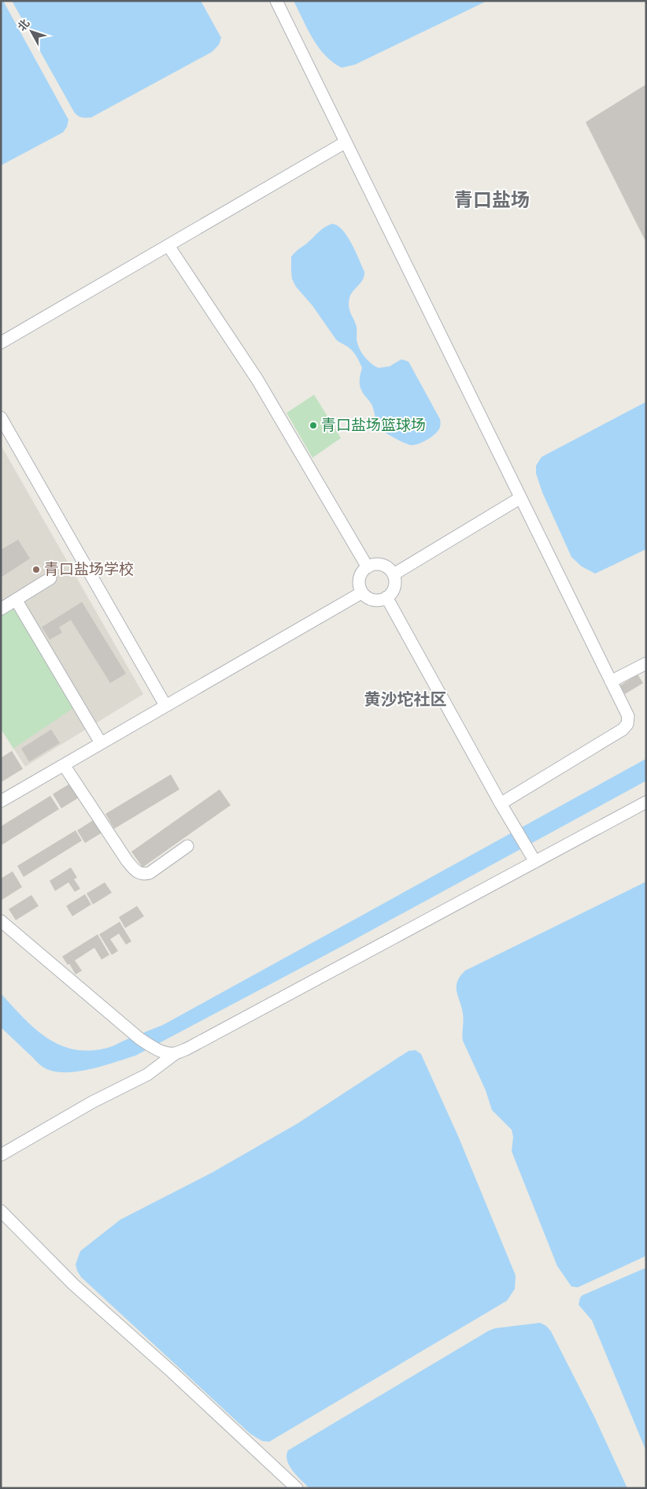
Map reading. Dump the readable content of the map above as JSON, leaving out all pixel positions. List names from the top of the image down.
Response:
{
  "districts": ["青口盐场", "黄沙坨社区"],
  "places": ["青口盐场篮球场", "青口盐场学校"],
  "north": "top left"
}
